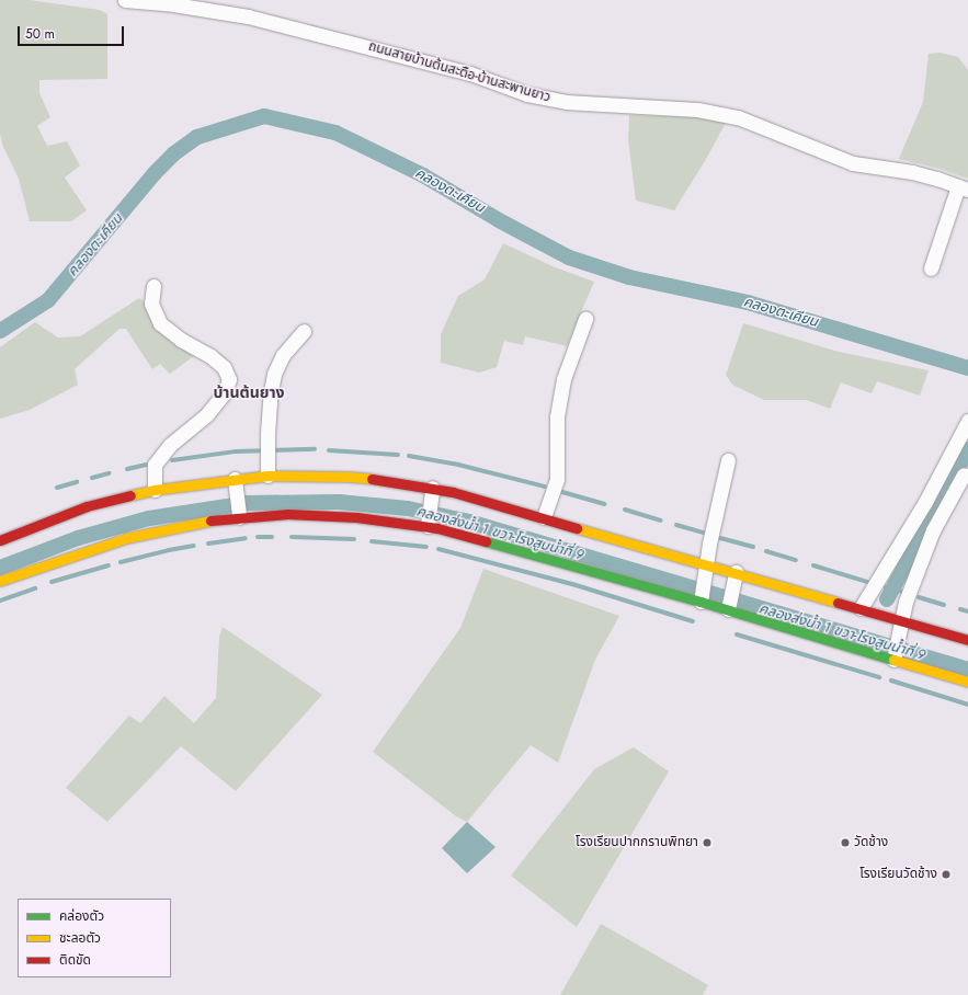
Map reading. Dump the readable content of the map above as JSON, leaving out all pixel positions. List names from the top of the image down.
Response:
{
  "streets": {
    "street": ["ถนนสายบ้านต้นสะตือ-บ้านสะพานยาว"]
  },
  "districts": ["บ้านต้นยาง"],
  "water": ["คลองตะเคียน", "คลองส่งน้ำ 1 ขวา-โรงสูบน้ำที่ 9"],
  "places": ["โรงเรียนปากกรานพิทยา", "วัดช้าง", "โรงเรียนวัดช้าง"],
  "legend": ["คล่องตัว", "ชะลอตัว", "ติดขัด"],
  "scale_bar": "50 m"
}
